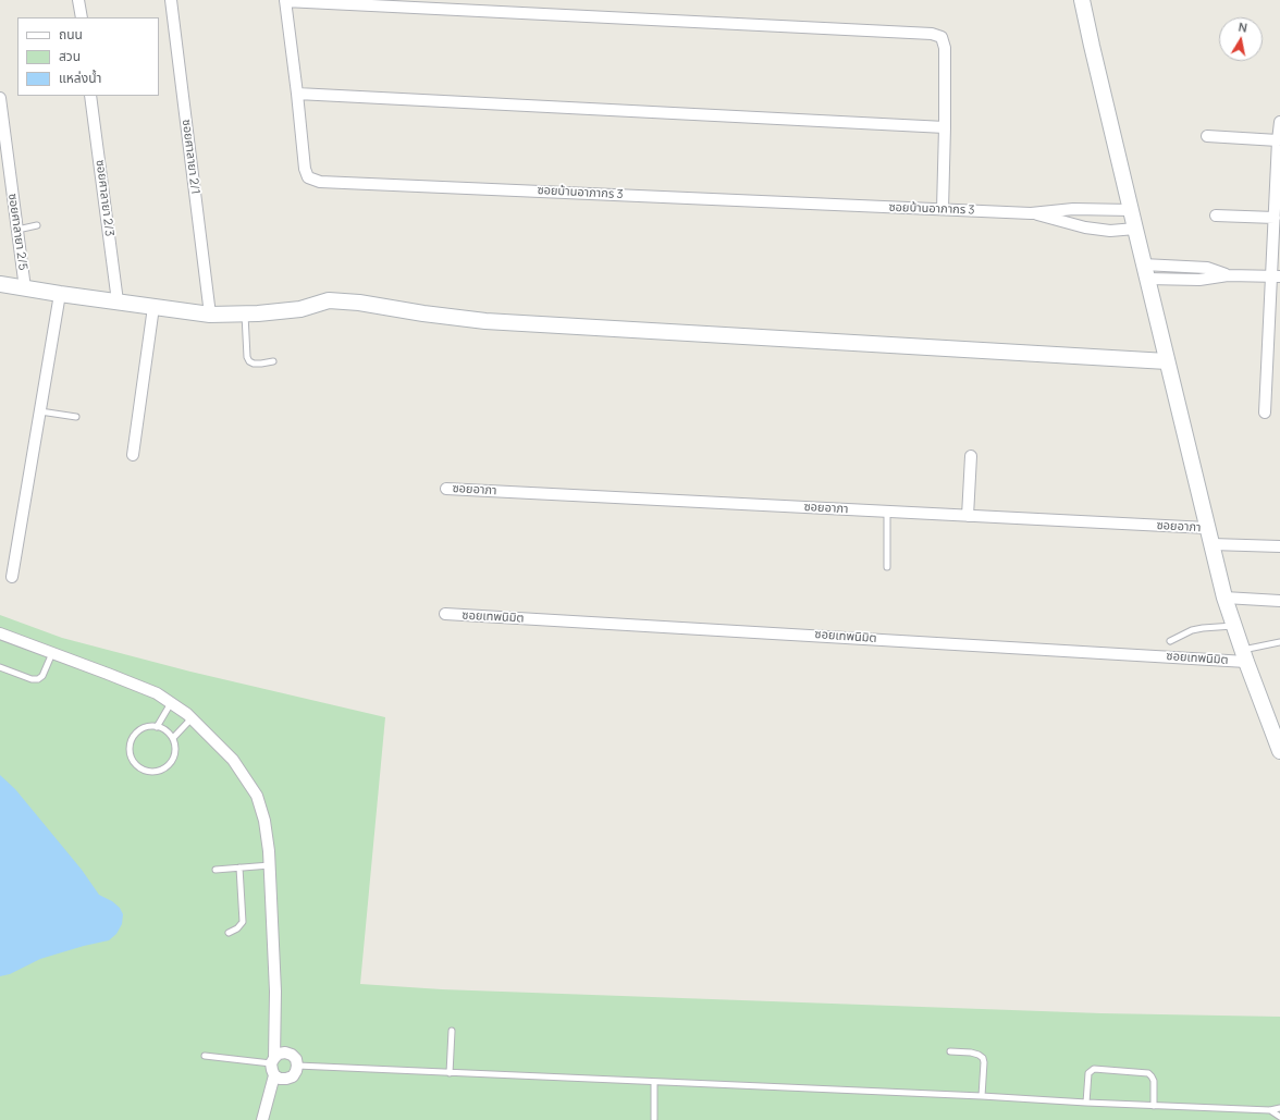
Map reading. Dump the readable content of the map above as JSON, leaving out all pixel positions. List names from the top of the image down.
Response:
{
  "streets": {
    "street": [
      "ซอยศาลายา 2/1",
      "ซอยบ้านอาภากร 3",
      "ซอยศาลายา 2/3",
      "ซอยศาลายา 2/5",
      "ซอยอาภา",
      "ซอยเทพนิมิต"
    ]
  },
  "legend": ["ถนน", "สวน", "แหล่งน้ำ"],
  "north": "top"
}
